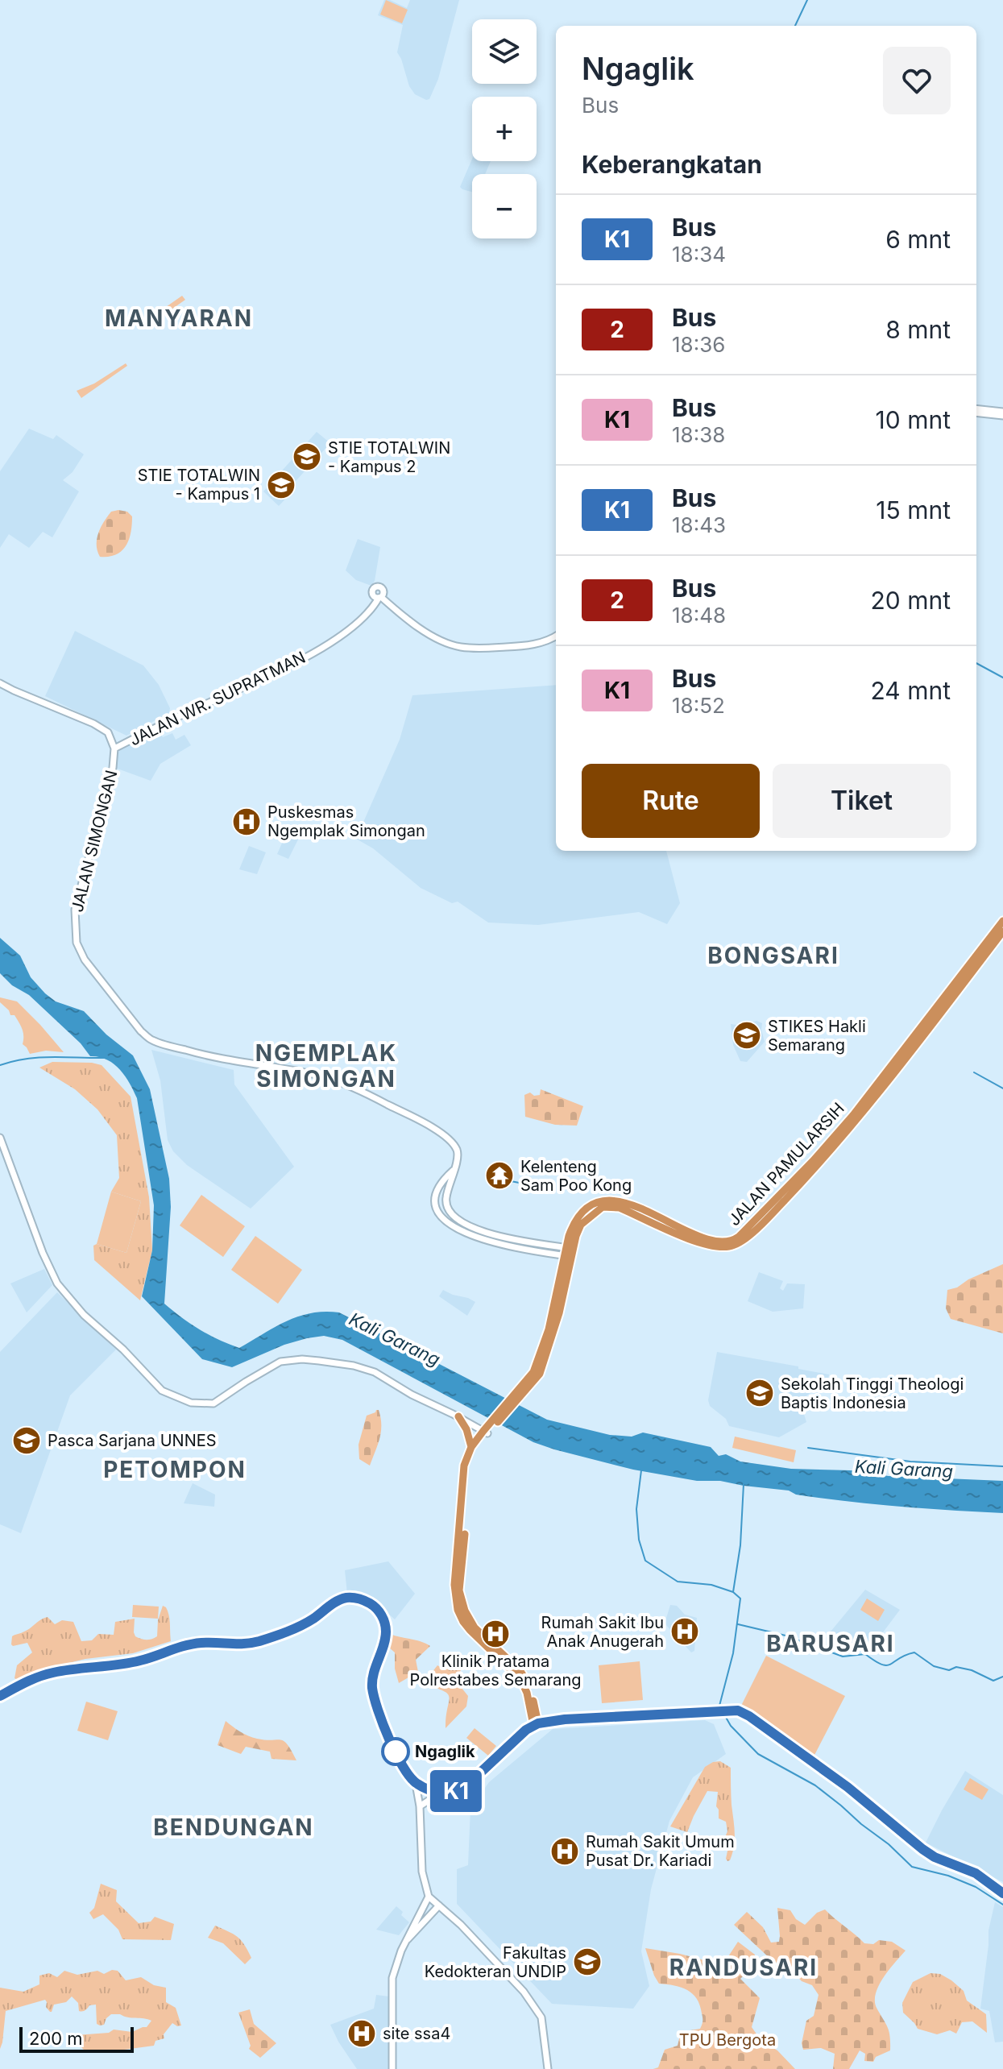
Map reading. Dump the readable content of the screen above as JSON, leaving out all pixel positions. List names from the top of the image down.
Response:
{
  "streets": {
    "highway": ["JALAN PAMULARSIH"],
    "main road": ["JALAN WR. SUPRATMAN", "JALAN SIMONGAN"]
  },
  "crossings": [
    ["JALAN WR. SUPRATMAN", "JALAN SIMONGAN"],
    ["JALAN SIMONGAN", "JALAN PAMULARSIH"]
  ],
  "districts": [
    "MANYARAN",
    "BONGSARI",
    "NGEMPLAK SIMONGAN",
    "PETOMPON",
    "BARUSARI",
    "BENDUNGAN",
    "RANDUSARI"
  ],
  "water": ["Kali Garang"],
  "parks": ["TPU Bergota"],
  "places": {
    "school or university": [
      "STIE TOTALWIN - Kampus 2",
      "STIE TOTALWIN - Kampus 1",
      "STIKES Hakli Semarang",
      "Sekolah Tinggi Theologi Baptis Indonesia",
      "Pasca Sarjana UNNES",
      "Fakultas Kedokteran UNDIP"
    ],
    "hospital": [
      "Puskesmas Ngemplak Simongan",
      "Rumah Sakit Ibu Anak Anugerah",
      "Klinik Pratama Polrestabes Semarang",
      "Rumah Sakit Umum Pusat Dr. Kariadi",
      "site ssa4"
    ],
    "temple": ["Kelenteng Sam Poo Kong"],
    "other": ["Ngaglik"]
  },
  "lines": ["bus line K1"],
  "scale_bar": "200 m",
  "page": {
    "on_map": "K1",
    "map_buttons": ["+", "−"],
    "heading": [
      ["Ngaglik", "Bus"],
      "Keberangkatan"
    ],
    "list": [
      {
        "mark": "K1",
        "name": "Bus",
        "note": "18:34",
        "value": "6 mnt"
      },
      {
        "mark": "2",
        "name": "Bus",
        "note": "18:36",
        "value": "8 mnt"
      },
      {
        "mark": "K1",
        "name": "Bus",
        "note": "18:38",
        "value": "10 mnt"
      },
      {
        "mark": "K1",
        "name": "Bus",
        "note": "18:43",
        "value": "15 mnt"
      },
      {
        "mark": "2",
        "name": "Bus",
        "note": "18:48",
        "value": "20 mnt"
      },
      {
        "mark": "K1",
        "name": "Bus",
        "note": "18:52",
        "value": "24 mnt"
      }
    ],
    "buttons": ["Rute", "Tiket"],
    "scale": "200 m"
  }
}
